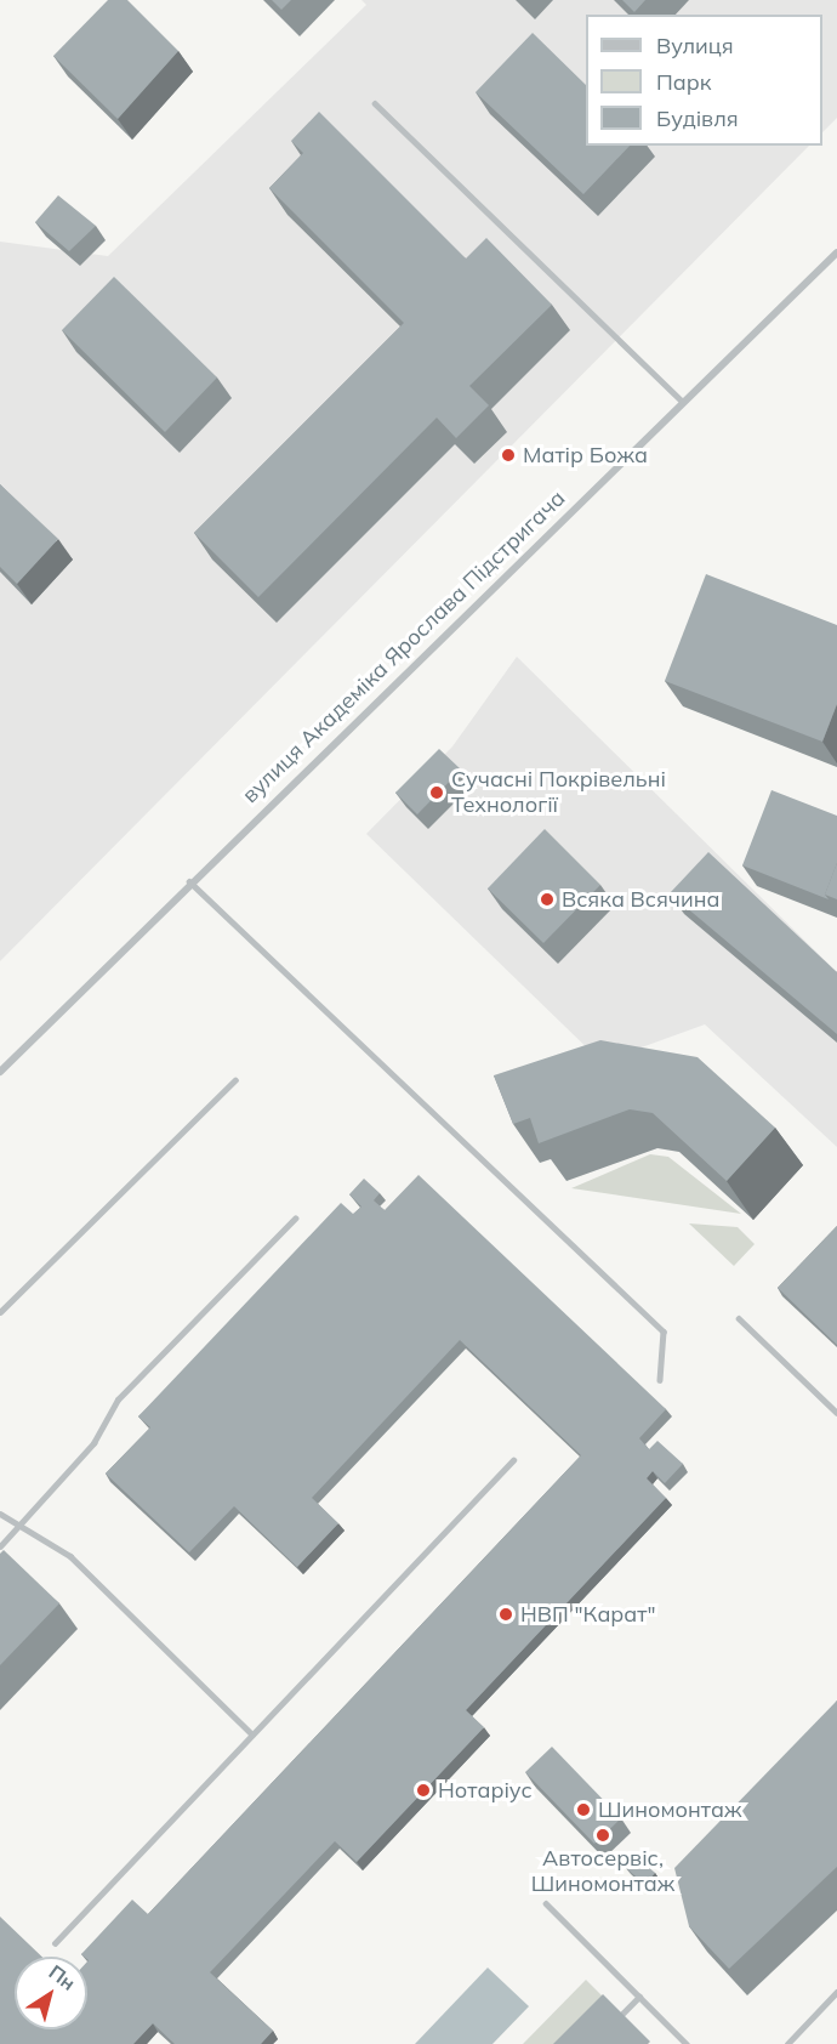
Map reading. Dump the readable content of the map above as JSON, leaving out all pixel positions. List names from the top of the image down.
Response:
{
  "streets": {
    "street": ["вулиця Академіка Ярослава Підстригача"]
  },
  "places": [
    "Матір Божа",
    "Сучасні Покрівельні Технології",
    "Всяка Всячина",
    "НВП \"Карат\"",
    "Нотаріус",
    "Шиномонтаж",
    "Автосервіс, Шиномонтаж"
  ],
  "legend": ["Вулиця", "Парк", "Будівля"],
  "north": "top right"
}
